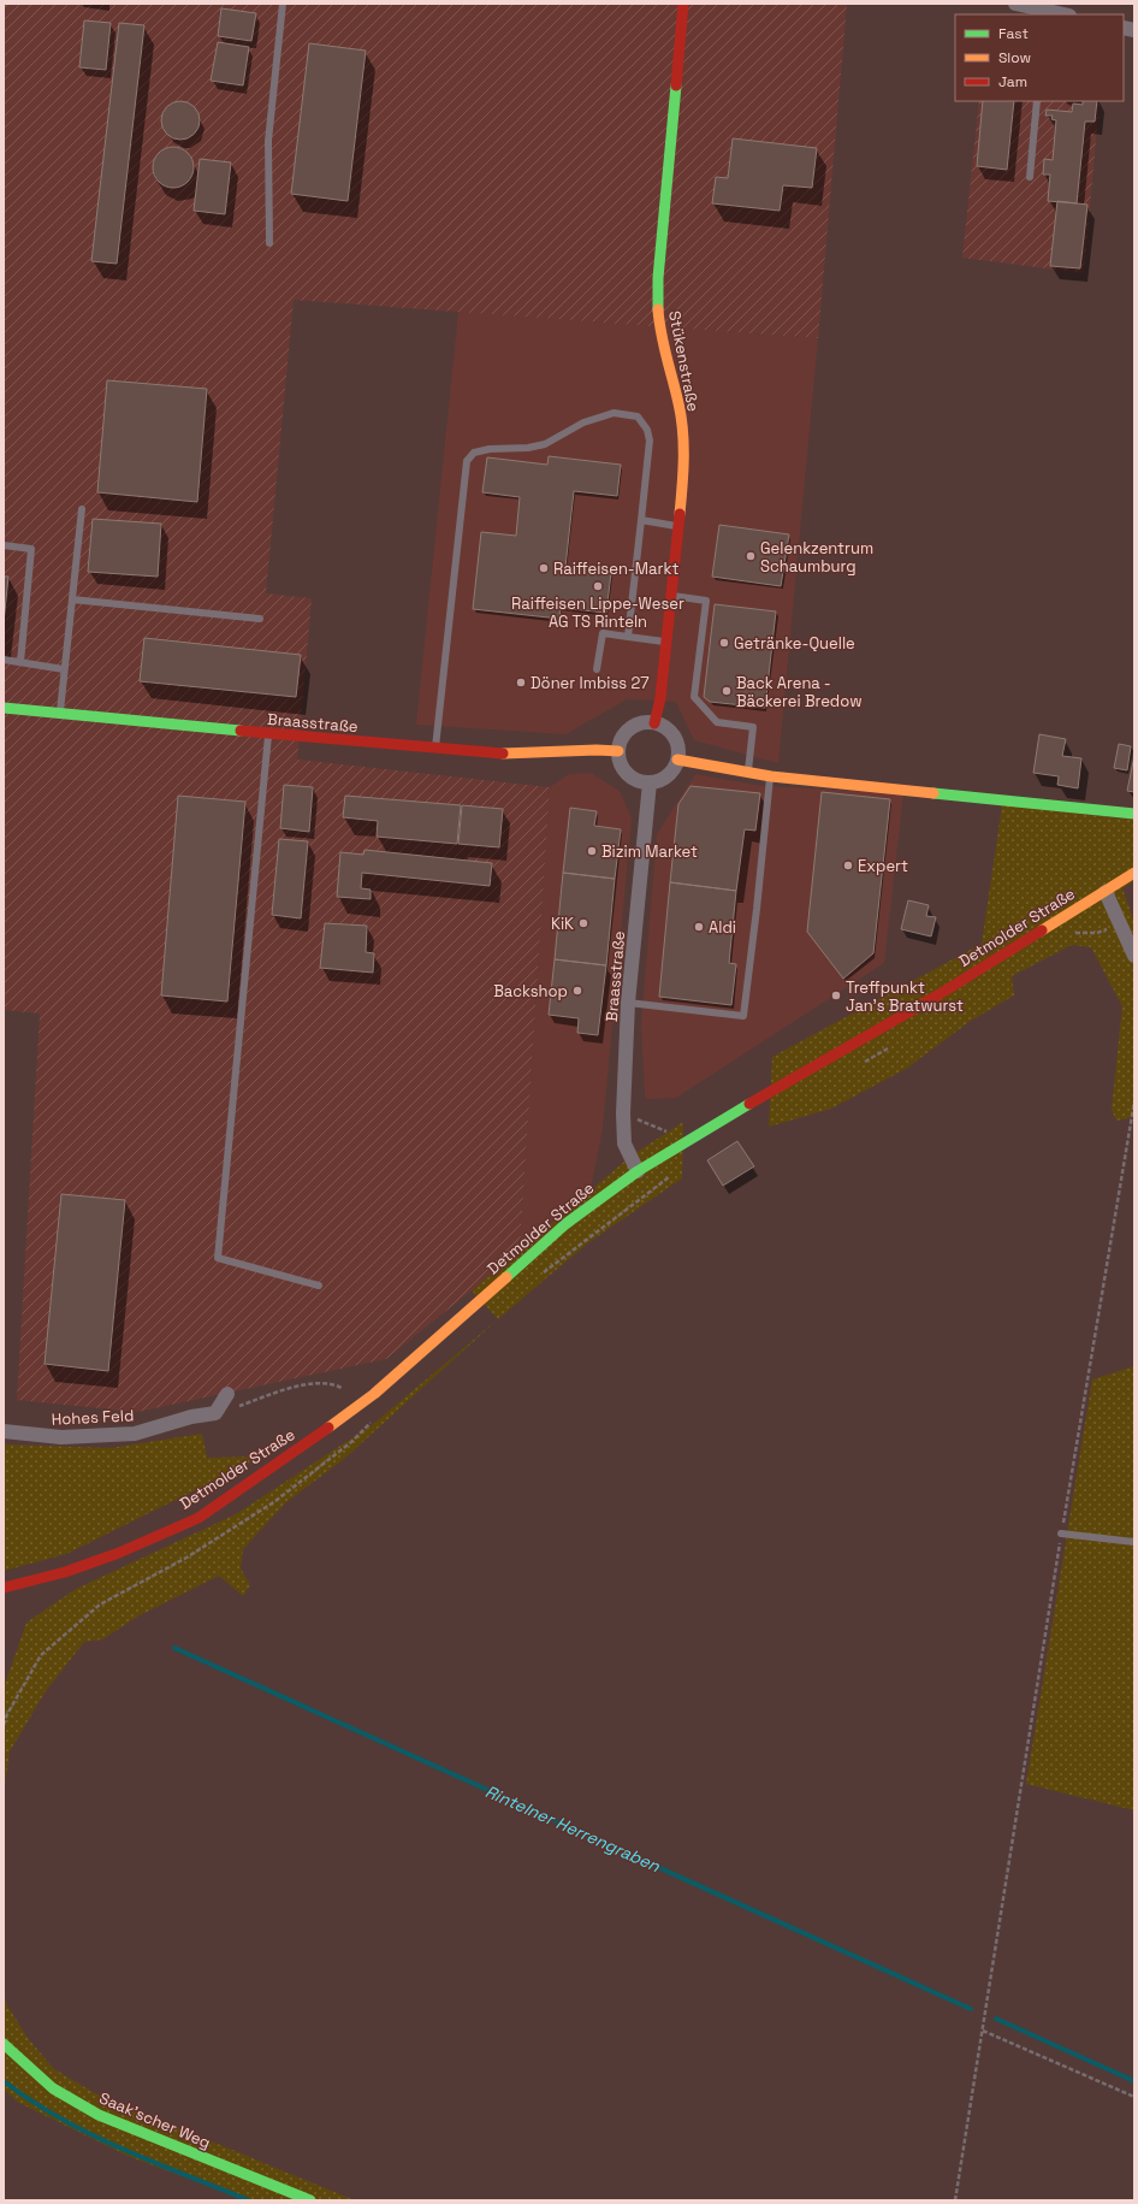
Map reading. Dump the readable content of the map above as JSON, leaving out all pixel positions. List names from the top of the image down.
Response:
{
  "streets": {
    "street": [
      "Stükenstraße",
      "Braasstraße",
      "Detmolder Straße",
      "Hohes Feld",
      "Saak'scher Weg"
    ]
  },
  "crossings": [
    ["Stükenstraße", "Braasstraße"],
    ["Braasstraße", "Detmolder Straße"]
  ],
  "water": ["Rintelner Herrengraben"],
  "places": [
    "Gelenkzentrum Schaumburg",
    "Raiffeisen-Markt",
    "Raiffeisen Lippe-Weser AG TS Rinteln",
    "Getränke-Quelle",
    "Döner Imbiss 27",
    "Back Arena - Bäckerei Bredow",
    "Bizim Market",
    "Expert",
    "KiK",
    "Aldi",
    "Backshop",
    "Treffpunkt Jan's Bratwurst"
  ],
  "legend": ["Fast", "Slow", "Jam"]
}
